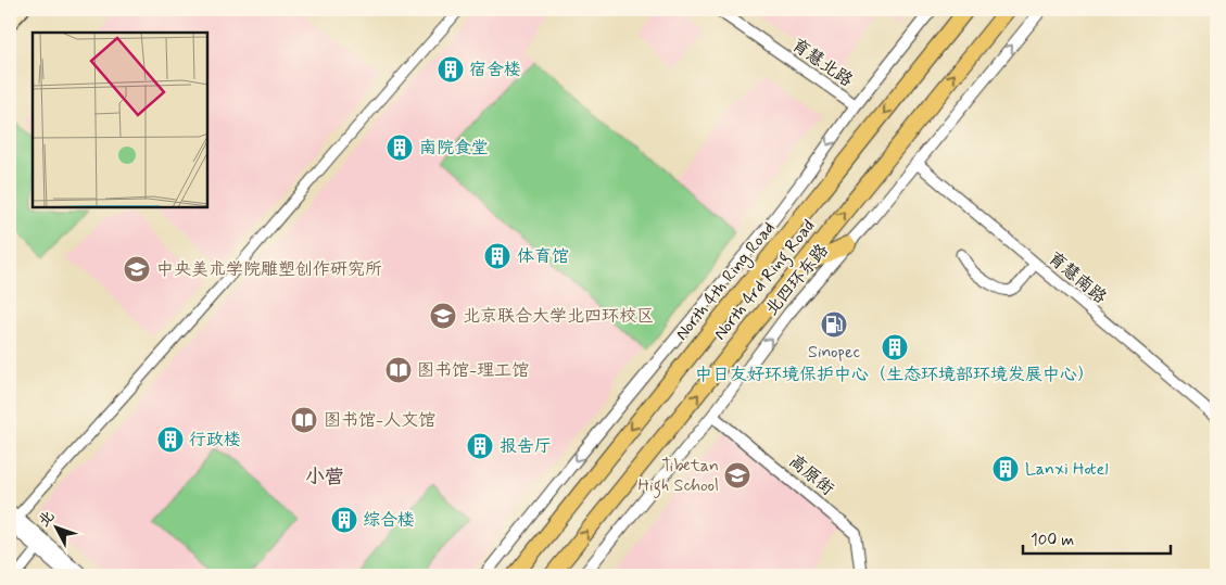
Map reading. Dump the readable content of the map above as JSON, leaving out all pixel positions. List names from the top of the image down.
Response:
{
  "streets": {
    "highway": ["North 4rd Ring Road", "North 4th Ring Road"],
    "street": [
      "育慧北路",
      "育慧南路",
      "北四环东路",
      "高原街"
    ]
  },
  "crossings": [
    ["育慧南路", "北四环东路"],
    ["北四环东路", "高原街"]
  ],
  "one_way": ["North 4rd Ring Road", "North 4th Ring Road"],
  "districts": ["小营"],
  "places": {
    "building": [
      "宿舍楼",
      "南院食堂",
      "体育馆",
      "中日友好环境保护中心（生态环境部环境发展中心）",
      "行政楼",
      "报告厅",
      "Lanxi Hotel",
      "综合楼"
    ],
    "school or university": ["中央美术学院雕塑创作研究所", "北京联合大学北四环校区", "Tibetan High School"],
    "fuel station": ["Sinopec"],
    "library": ["图书馆-理工馆", "图书馆-人文馆"]
  },
  "scale_bar": "100 m",
  "north": "top left"
}
